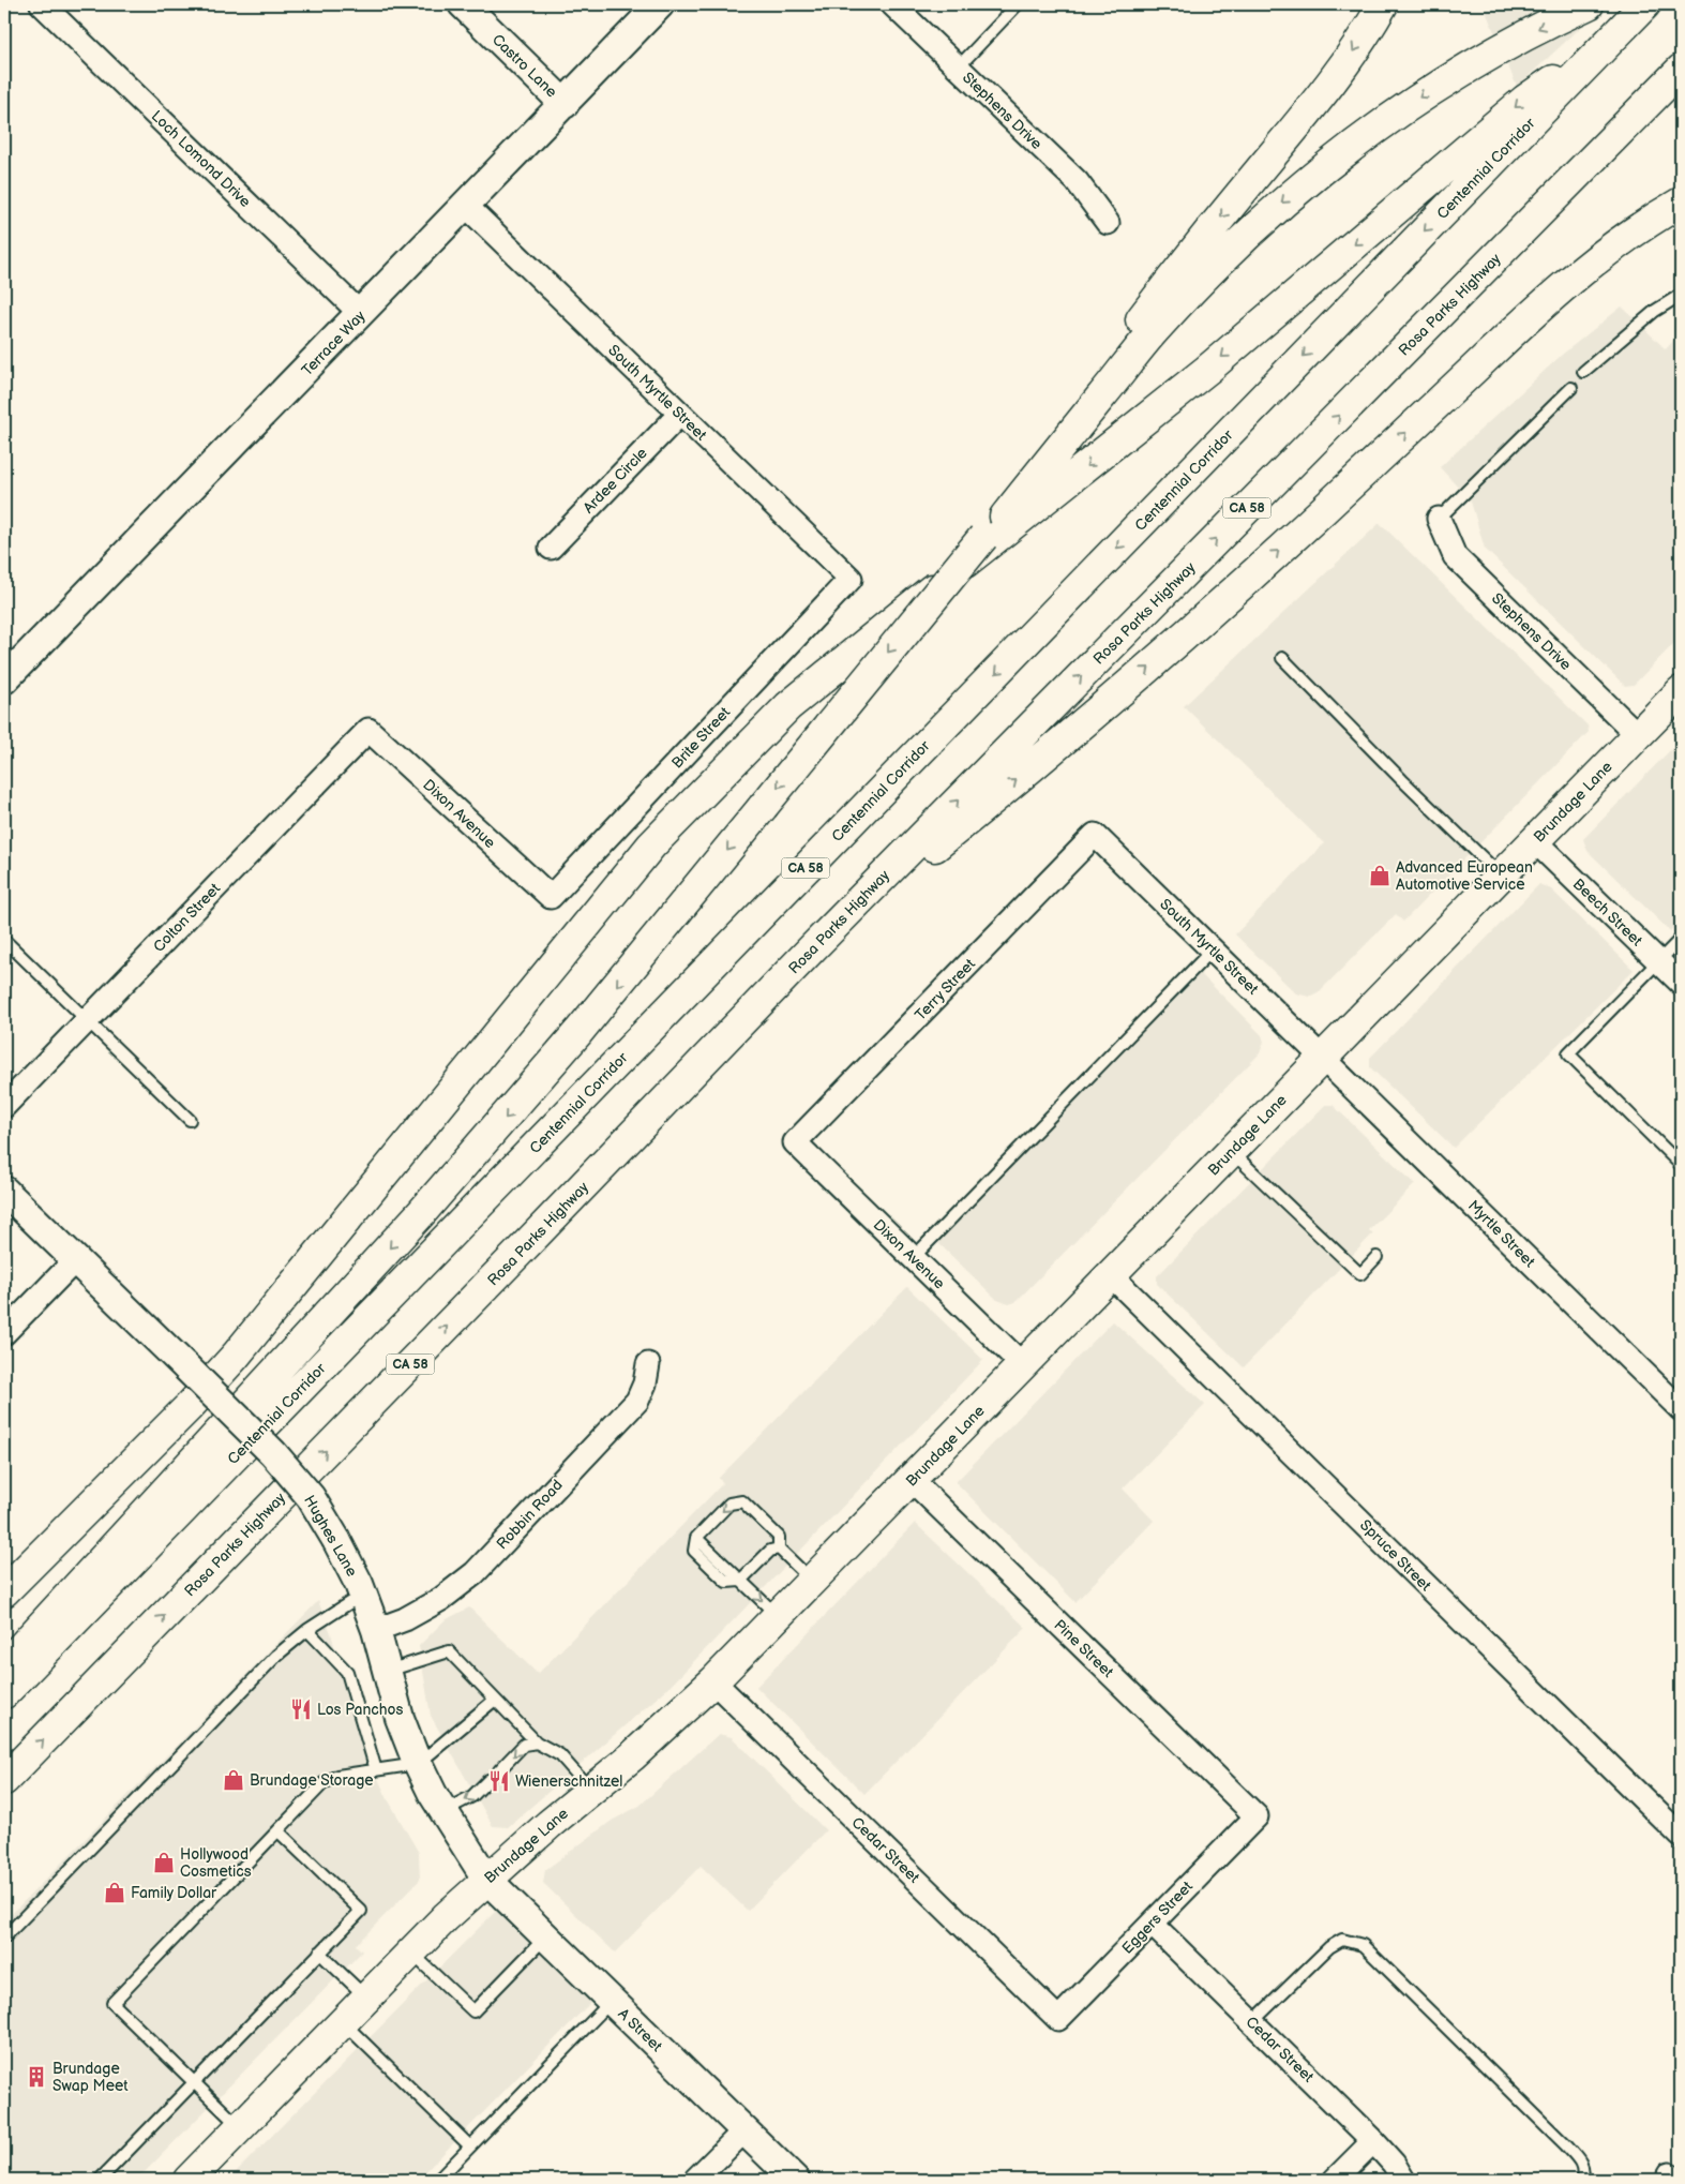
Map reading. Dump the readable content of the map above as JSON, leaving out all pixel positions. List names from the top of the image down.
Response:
{
  "streets": {
    "main road": [
      "Centennial Corridor",
      "Rosa Parks Highway",
      "CA 58",
      "Brundage Lane"
    ],
    "street": [
      "Castro Lane",
      "Stephens Drive",
      "Loch Lomond Drive",
      "Terrace Way",
      "South Myrtle Street",
      "Ardee Circle",
      "Brite Street",
      "Dixon Avenue",
      "Beech Street",
      "Colton Street",
      "Terry Street",
      "Myrtle Street",
      "Robbin Road",
      "Hughes Lane",
      "Spruce Street",
      "Pine Street",
      "Cedar Street",
      "Eggers Street",
      "A Street"
    ]
  },
  "crossings": [
    ["Castro Lane", "Terrace Way"],
    ["Stephens Drive", "Brundage Lane"],
    ["Loch Lomond Drive", "Terrace Way"],
    ["Terrace Way", "South Myrtle Street"],
    ["South Myrtle Street", "Ardee Circle"],
    ["South Myrtle Street", "Brite Street"],
    ["South Myrtle Street", "Brundage Lane"],
    ["South Myrtle Street", "Terry Street"],
    ["South Myrtle Street", "Myrtle Street"],
    ["Brite Street", "Dixon Avenue"],
    ["Brundage Lane", "Dixon Avenue"],
    ["Brundage Lane", "Beech Street"],
    ["Brundage Lane", "Myrtle Street"],
    ["Brundage Lane", "Hughes Lane"],
    ["Brundage Lane", "Spruce Street"],
    ["Brundage Lane", "Pine Street"],
    ["Brundage Lane", "Cedar Street"],
    ["Brundage Lane", "A Street"],
    ["Dixon Avenue", "Colton Street"],
    ["Dixon Avenue", "Terry Street"],
    ["Robbin Road", "Hughes Lane"],
    ["Hughes Lane", "A Street"],
    ["Pine Street", "Eggers Street"],
    ["Cedar Street", "Eggers Street"]
  ],
  "places": {
    "shop": [
      "Advanced European Automotive Service",
      "Brundage Storage",
      "Hollywood Cosmetics",
      "Family Dollar"
    ],
    "restaurant": ["Los Panchos", "Wienerschnitzel"],
    "building": ["Brundage Swap Meet"]
  }
}
